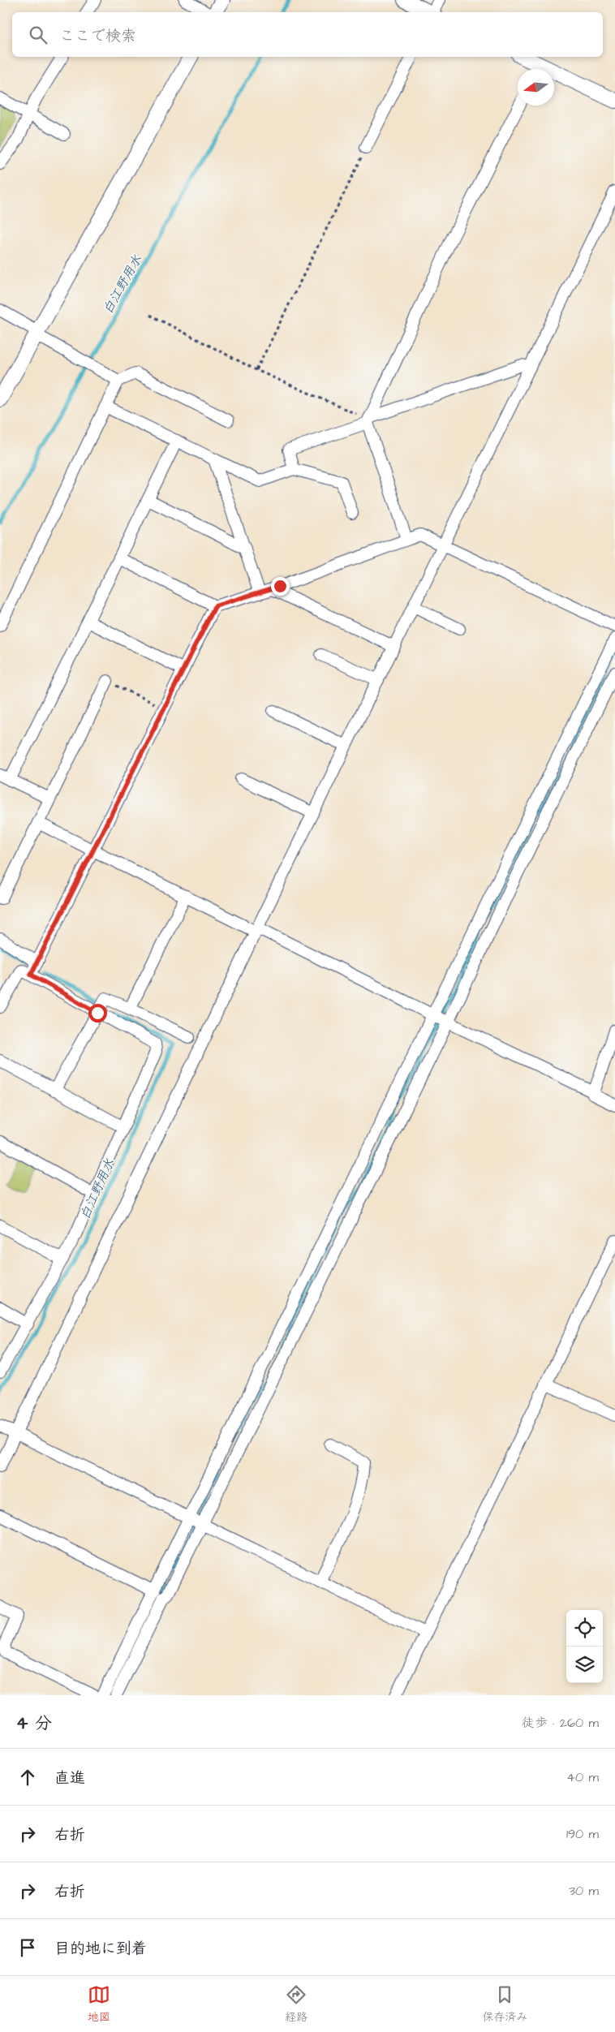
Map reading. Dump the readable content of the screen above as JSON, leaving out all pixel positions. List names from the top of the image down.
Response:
{
  "water": ["白江野用水"],
  "north": "left",
  "page": {
    "search": "ここで検索",
    "heading": ["4 分", "徒歩 · 260 m"],
    "list": [
      ["直進", "40 m"],
      ["右折", "190 m"],
      ["右折", "30 m"],
      "目的地に到着"
    ],
    "nav": ["地図", "経路", "保存済み"]
  }
}
